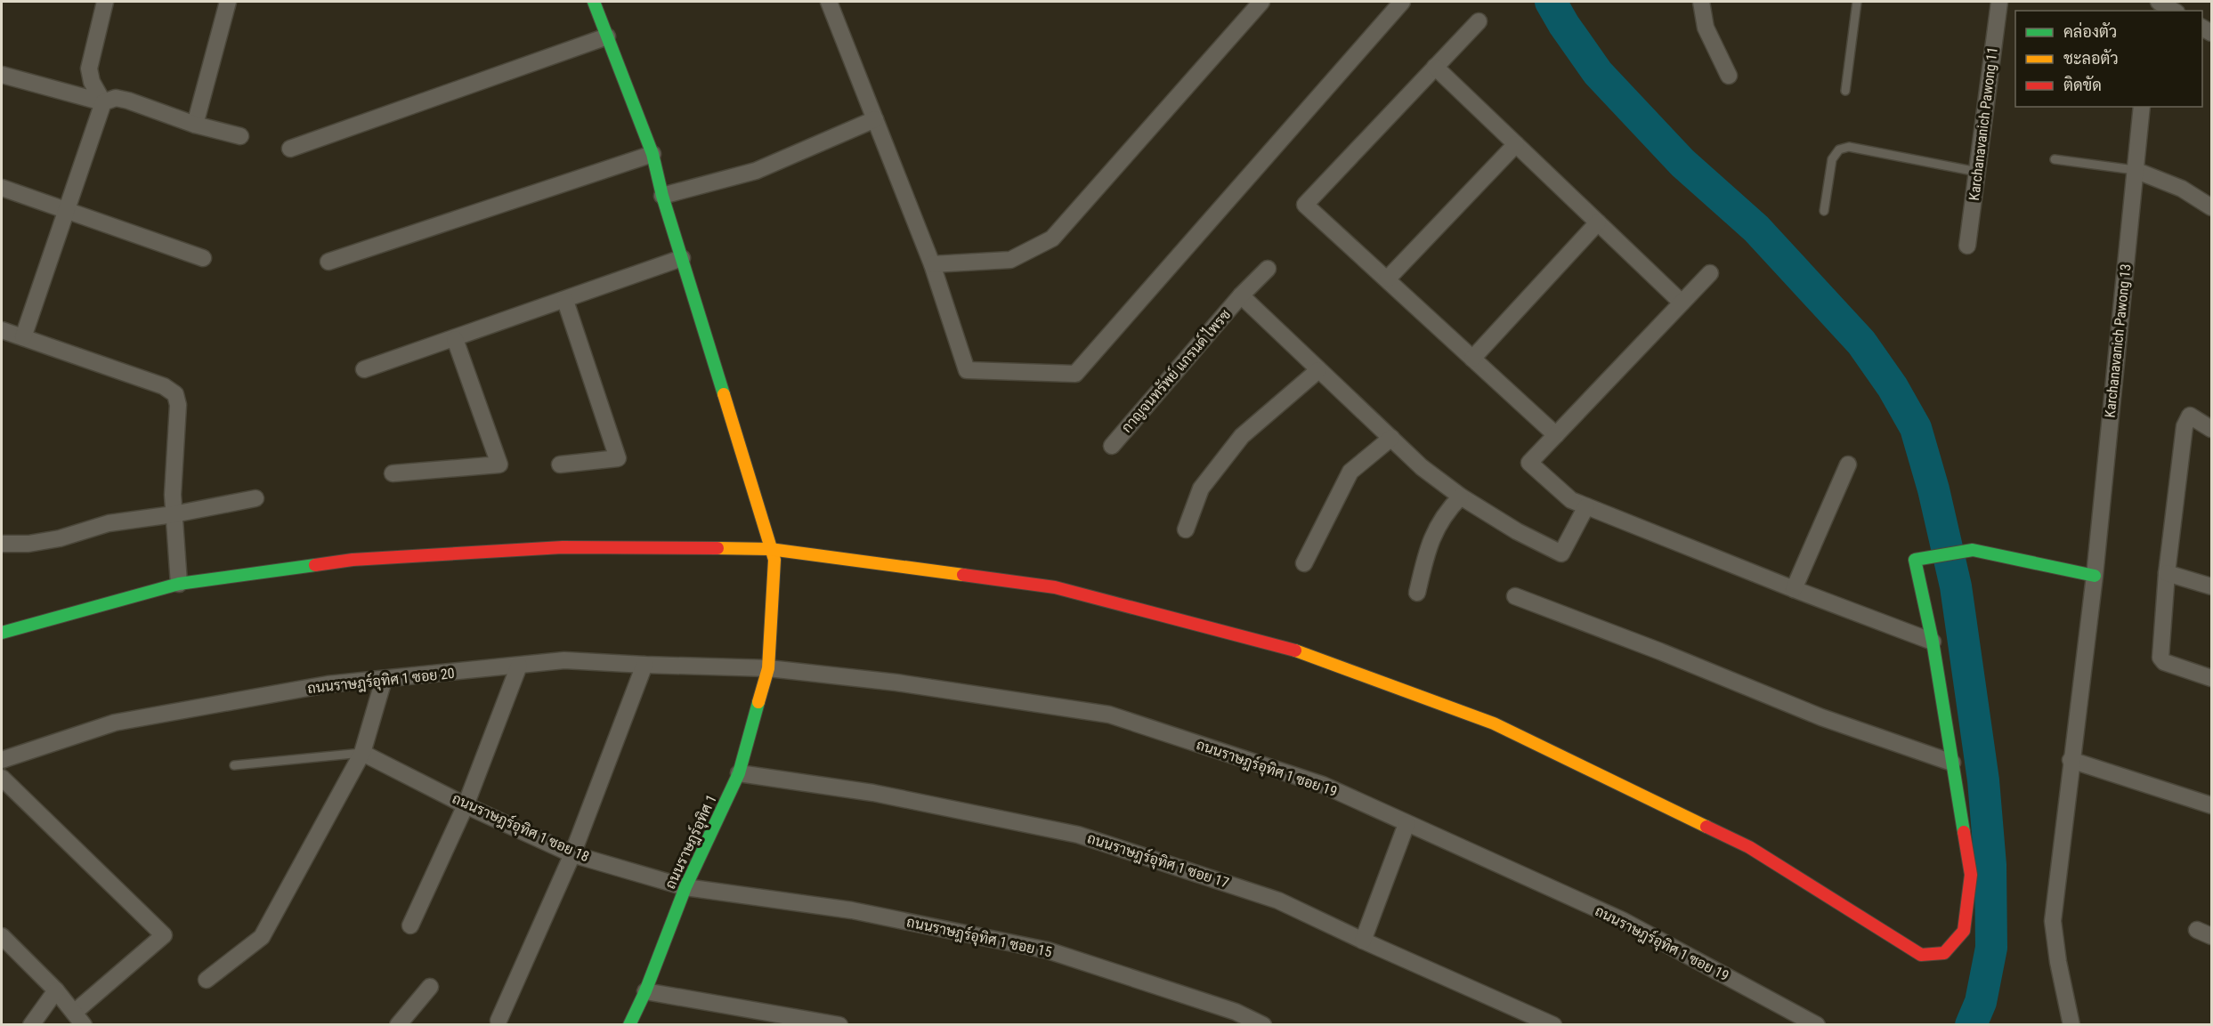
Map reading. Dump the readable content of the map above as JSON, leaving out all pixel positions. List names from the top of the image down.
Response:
{
  "streets": {
    "street": [
      "Karchanavanich Pawong 11",
      "Karchanavanich Pawong 13",
      "กาญจนทรัพย์ แกรนด์ ไพรซ",
      "ถนนราษฎร์อุทิศ 1 ซอย 20",
      "ถนนราษฎร์อุทิศ 1 ซอย 19",
      "ถนนราษฎร์อุทิศ 1 ซอย 18",
      "ถนนราษฎร์อุทิศ 1",
      "ถนนราษฎร์อุทิศ 1 ซอย 17",
      "ถนนราษฎร์อุทิศ 1 ซอย 15"
    ]
  },
  "crossings": [
    ["ถนนราษฎร์อุทิศ 1 ซอย 20", "ถนนราษฎร์อุทิศ 1 ซอย 19"],
    ["ถนนราษฎร์อุทิศ 1 ซอย 20", "ถนนราษฎร์อุทิศ 1"],
    ["ถนนราษฎร์อุทิศ 1 ซอย 19", "ถนนราษฎร์อุทิศ 1"],
    ["ถนนราษฎร์อุทิศ 1 ซอย 18", "ถนนราษฎร์อุทิศ 1"],
    ["ถนนราษฎร์อุทิศ 1 ซอย 18", "ถนนราษฎร์อุทิศ 1 ซอย 15"],
    ["ถนนราษฎร์อุทิศ 1", "ถนนราษฎร์อุทิศ 1 ซอย 17"],
    ["ถนนราษฎร์อุทิศ 1", "ถนนราษฎร์อุทิศ 1 ซอย 15"]
  ],
  "legend": ["คล่องตัว", "ชะลอตัว", "ติดขัด"]
}
